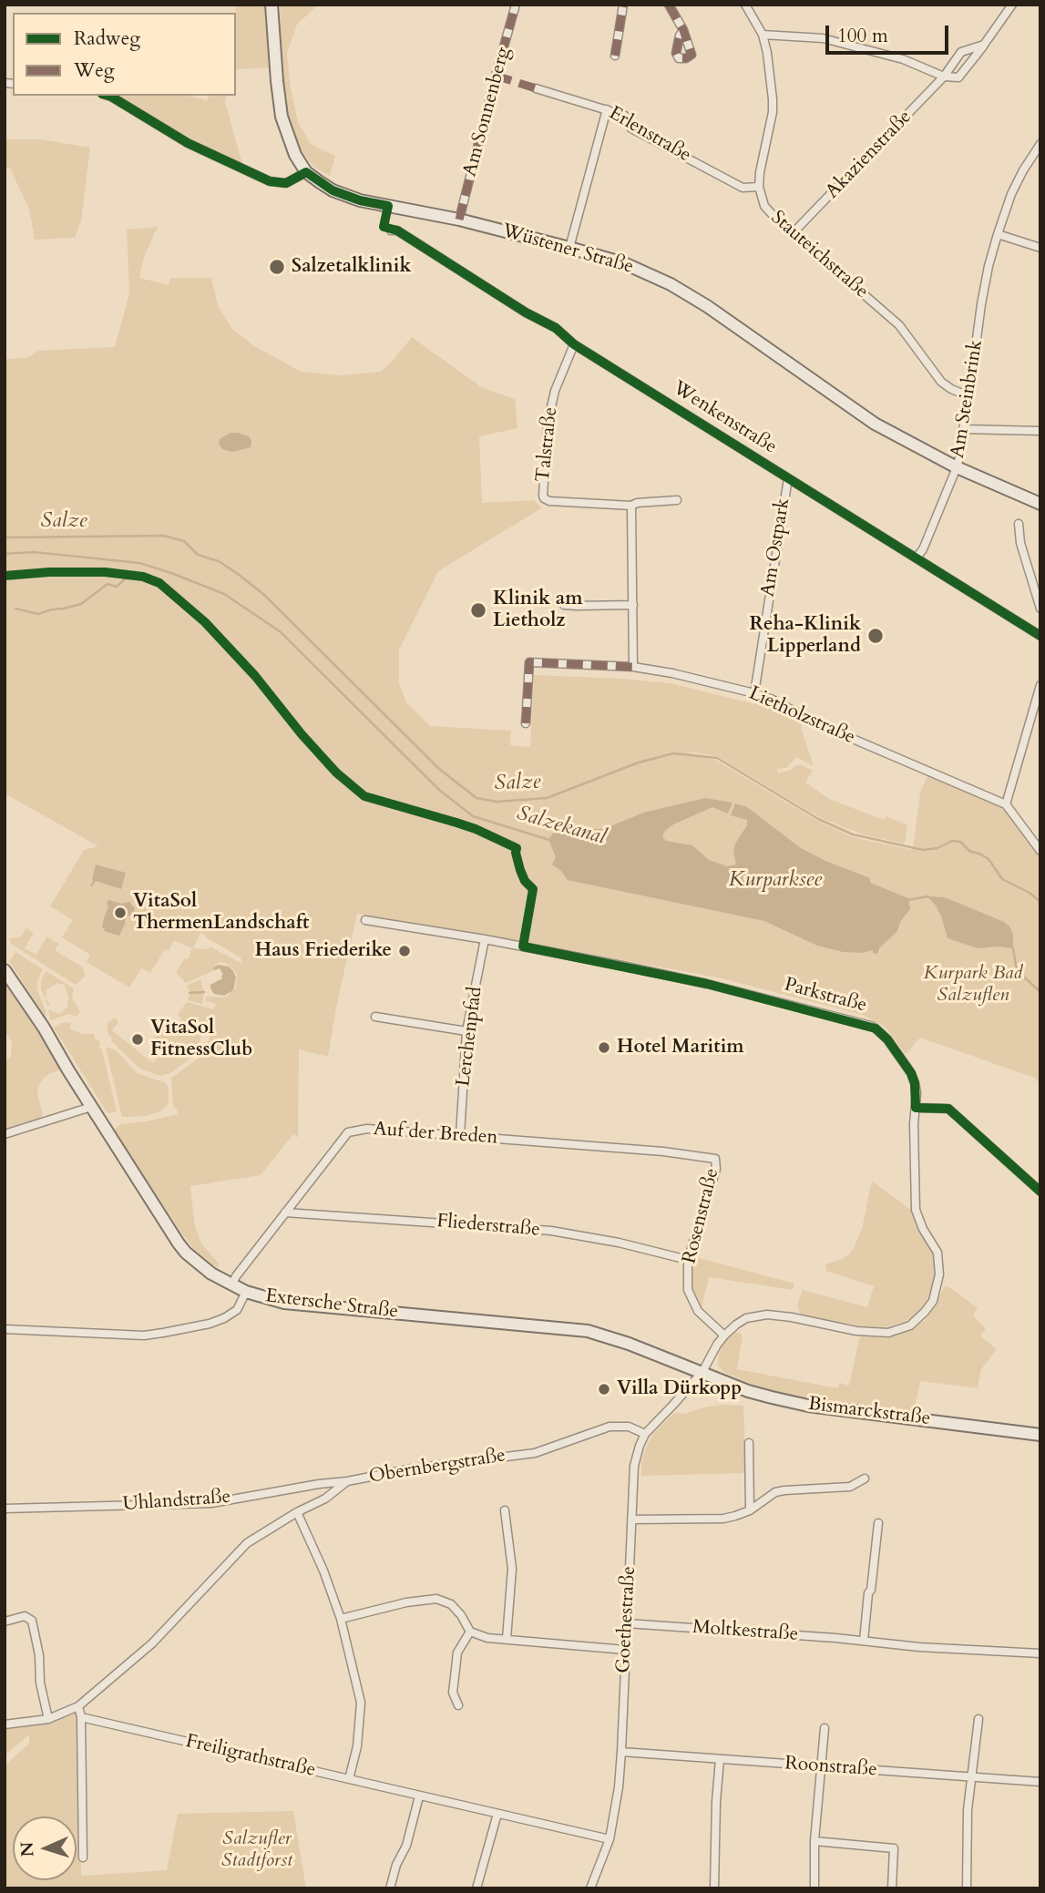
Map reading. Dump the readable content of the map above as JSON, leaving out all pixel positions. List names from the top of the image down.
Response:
{
  "streets": {
    "main road": ["Wüstener Straße", "Extersche Straße", "Bismarckstraße"],
    "street": [
      "Am Sonnenberg",
      "Erlenstraße",
      "Akazienstraße",
      "Stauteichstraße",
      "Am Steinbrink",
      "Wenkenstraße",
      "Talstraße",
      "Am Ostpark",
      "Lietholzstraße",
      "Parkstraße",
      "Lerchenpfad",
      "Auf der Breden",
      "Rosenstraße",
      "Fliederstraße",
      "Obernbergstraße",
      "Uhlandstraße",
      "Goethestraße",
      "Moltkestraße",
      "Freiligrathstraße",
      "Roonstraße"
    ]
  },
  "crossings": [
    ["Am Sonnenberg", "Wüstener Straße"],
    ["Erlenstraße", "Stauteichstraße"],
    ["Akazienstraße", "Stauteichstraße"],
    ["Wüstener Straße", "Am Steinbrink"],
    ["Stauteichstraße", "Am Steinbrink"],
    ["Am Steinbrink", "Wenkenstraße"],
    ["Wenkenstraße", "Talstraße"],
    ["Wenkenstraße", "Am Ostpark"],
    ["Am Ostpark", "Lietholzstraße"],
    ["Parkstraße", "Lerchenpfad"],
    ["Parkstraße", "Rosenstraße"],
    ["Parkstraße", "Goethestraße"],
    ["Lerchenpfad", "Auf der Breden"],
    ["Auf der Breden", "Rosenstraße"],
    ["Auf der Breden", "Fliederstraße"],
    ["Auf der Breden", "Extersche Straße"],
    ["Rosenstraße", "Fliederstraße"],
    ["Rosenstraße", "Goethestraße"],
    ["Extersche Straße", "Bismarckstraße"],
    ["Extersche Straße", "Goethestraße"],
    ["Bismarckstraße", "Goethestraße"],
    ["Obernbergstraße", "Uhlandstraße"],
    ["Obernbergstraße", "Goethestraße"],
    ["Goethestraße", "Moltkestraße"],
    ["Goethestraße", "Freiligrathstraße"],
    ["Goethestraße", "Roonstraße"]
  ],
  "water": ["Salze", "Salzekanal", "Kurparksee"],
  "parks": ["Kurpark Bad Salzuflen", "Salzufler Stadtforst"],
  "places": [
    "Salzetalklinik",
    "Klinik am Lietholz",
    "Reha-Klinik Lipperland",
    "VitaSol ThermenLandschaft",
    "Haus Friederike",
    "VitaSol FitnessClub",
    "Hotel Maritim",
    "Villa Dürkopp"
  ],
  "legend": ["Radweg", "Weg"],
  "scale_bar": "100 m",
  "north": "left"
}
